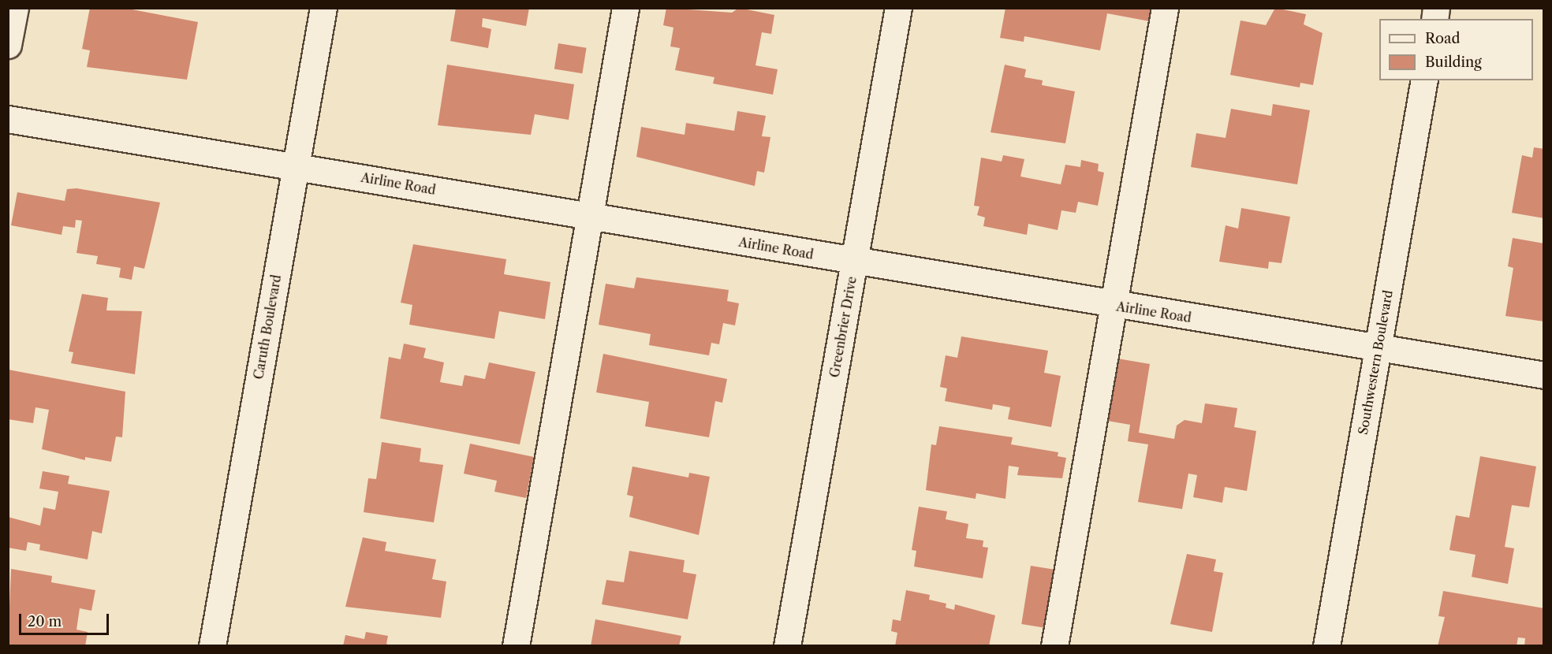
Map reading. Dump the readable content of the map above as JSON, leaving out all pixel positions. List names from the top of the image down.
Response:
{
  "streets": {
    "street": [
      "Airline Road",
      "Caruth Boulevard",
      "Greenbrier Drive",
      "Southwestern Boulevard"
    ]
  },
  "crossings": [
    ["Airline Road", "Caruth Boulevard"],
    ["Airline Road", "Greenbrier Drive"],
    ["Airline Road", "Southwestern Boulevard"]
  ],
  "legend": ["Road", "Building"],
  "scale_bar": "20 m"
}
